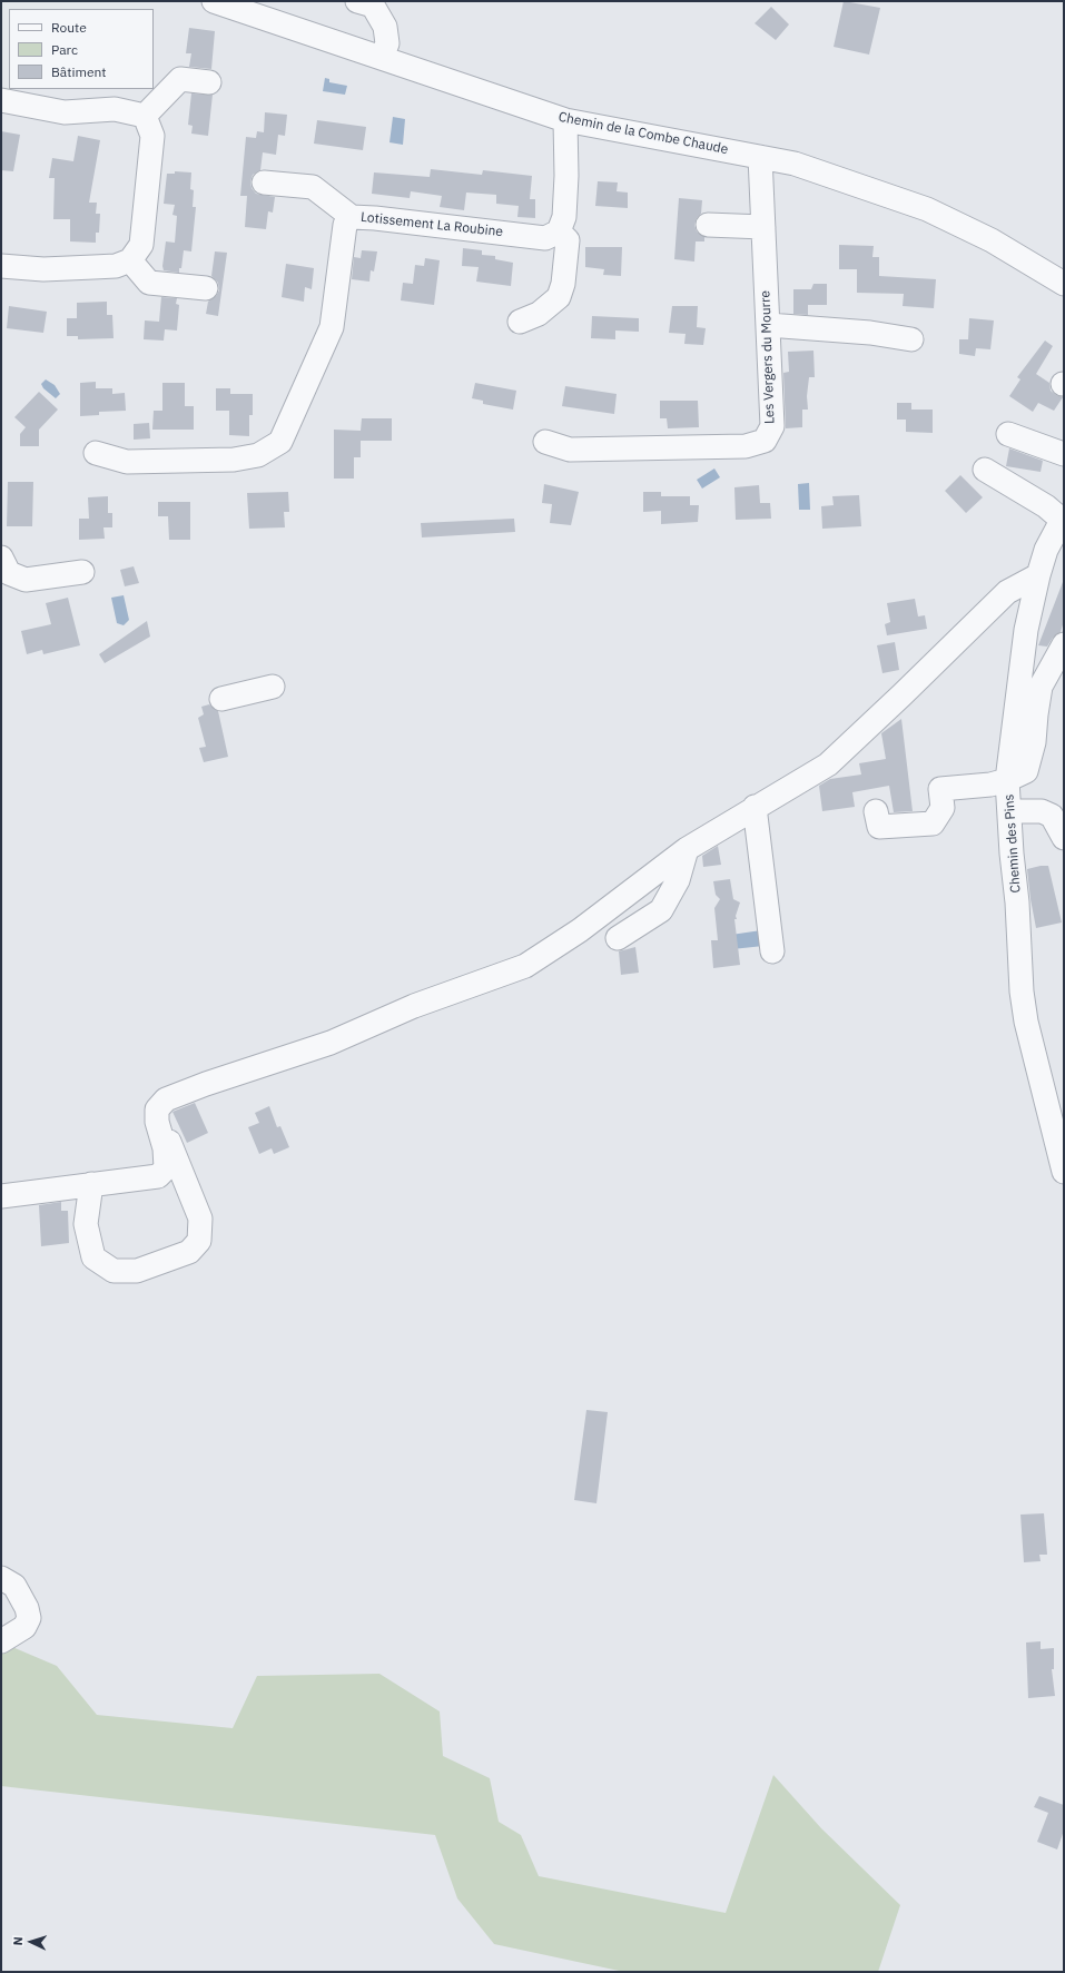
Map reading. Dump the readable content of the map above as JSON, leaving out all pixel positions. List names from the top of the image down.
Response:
{
  "streets": {
    "street": [
      "Chemin de la Combe Chaude",
      "Lotissement La Roubine",
      "Les Vergers du Mourre",
      "Chemin des Pins"
    ]
  },
  "crossings": [
    ["Chemin de la Combe Chaude", "Les Vergers du Mourre"]
  ],
  "legend": ["Route", "Parc", "Bâtiment"],
  "north": "left"
}
